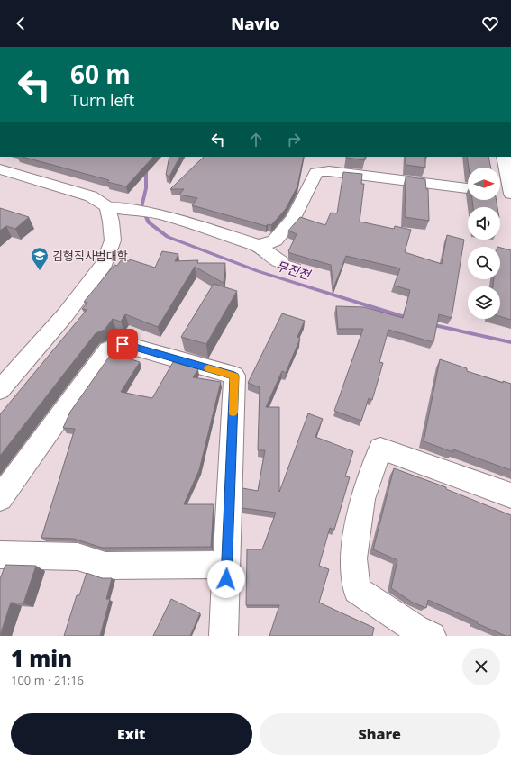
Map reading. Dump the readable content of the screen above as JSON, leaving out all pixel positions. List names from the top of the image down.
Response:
{
  "water": ["무진천"],
  "places": {
    "school or university": ["김형직사범대학"]
  },
  "north": "right",
  "page": {
    "header": "Navio",
    "turn": ["60 m", "Turn left"],
    "heading": ["1 min", "100 m · 21:16"],
    "buttons": ["Exit", "Share"]
  }
}
